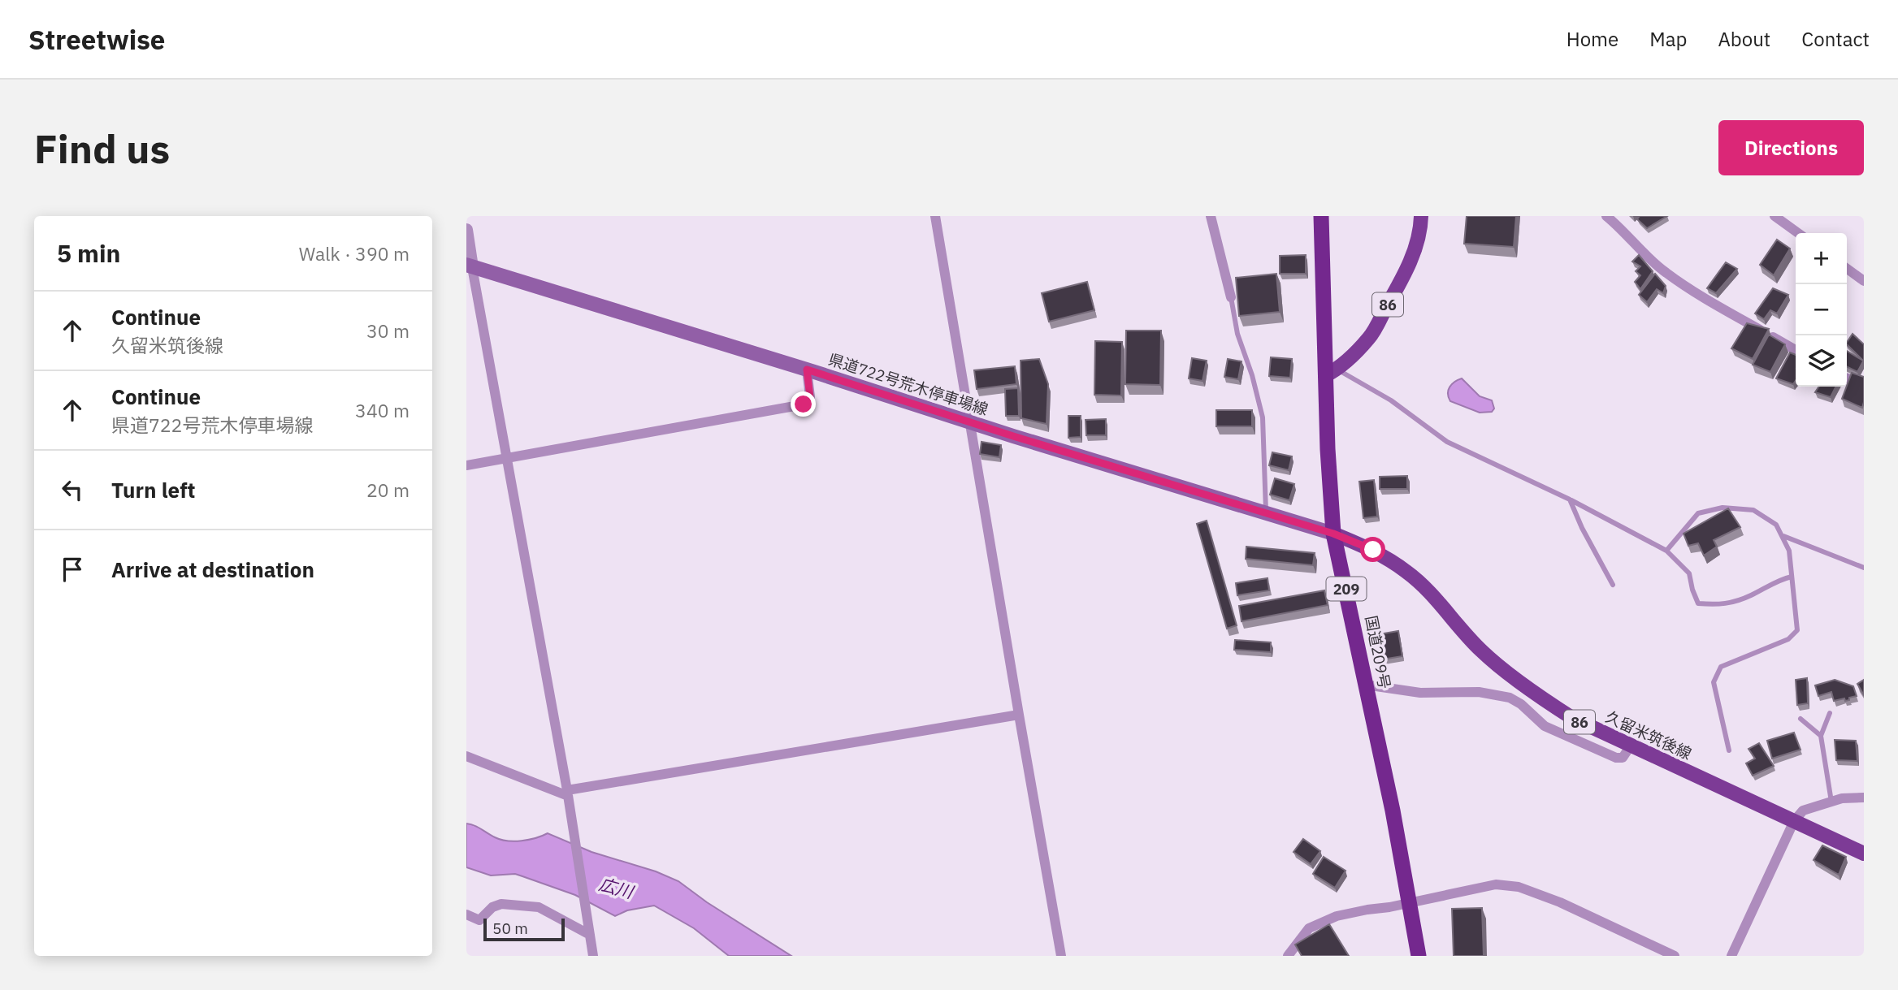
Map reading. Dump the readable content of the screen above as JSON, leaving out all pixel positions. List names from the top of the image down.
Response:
{
  "streets": {
    "highway": ["209", "国道209号"],
    "main road": ["86", "県道722号荒木停車場線", "久留米筑後線"]
  },
  "crossings": [
    ["86", "国道209号"],
    ["県道722号荒木停車場線", "国道209号"],
    ["県道722号荒木停車場線", "久留米筑後線"],
    ["国道209号", "久留米筑後線"]
  ],
  "water": ["広川"],
  "scale_bar": "50 m",
  "page": {
    "header": "Streetwise",
    "nav": [
      "Home",
      "Map",
      "About",
      "Contact"
    ],
    "buttons": "Directions",
    "title": "Find us",
    "heading": ["5 min", "Walk · 390 m"],
    "map_buttons": ["+", "−"],
    "list": [
      ["Continue", "久留米筑後線", "30 m"],
      ["Continue", "県道722号荒木停車場線", "340 m"],
      ["Turn left", "20 m"],
      "Arrive at destination"
    ],
    "scale": "50 m"
  }
}
